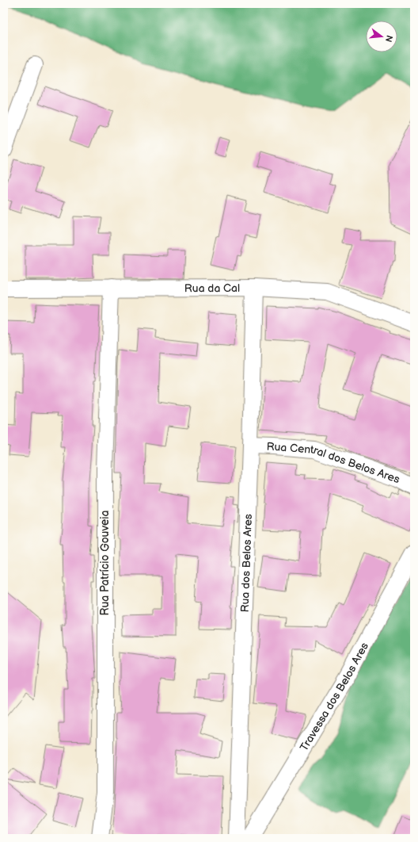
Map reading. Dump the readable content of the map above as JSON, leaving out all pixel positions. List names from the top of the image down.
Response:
{
  "streets": {
    "street": [
      "Rua da Cal",
      "Rua Central dos Belos Ares",
      "Rua Patrício Gouveia",
      "Rua dos Belos Ares",
      "Travessa dos Belos Ares"
    ]
  },
  "crossings": [
    ["Rua da Cal", "Rua Patrício Gouveia"],
    ["Rua da Cal", "Rua dos Belos Ares"],
    ["Rua Central dos Belos Ares", "Rua dos Belos Ares"]
  ],
  "north": "right"
}
